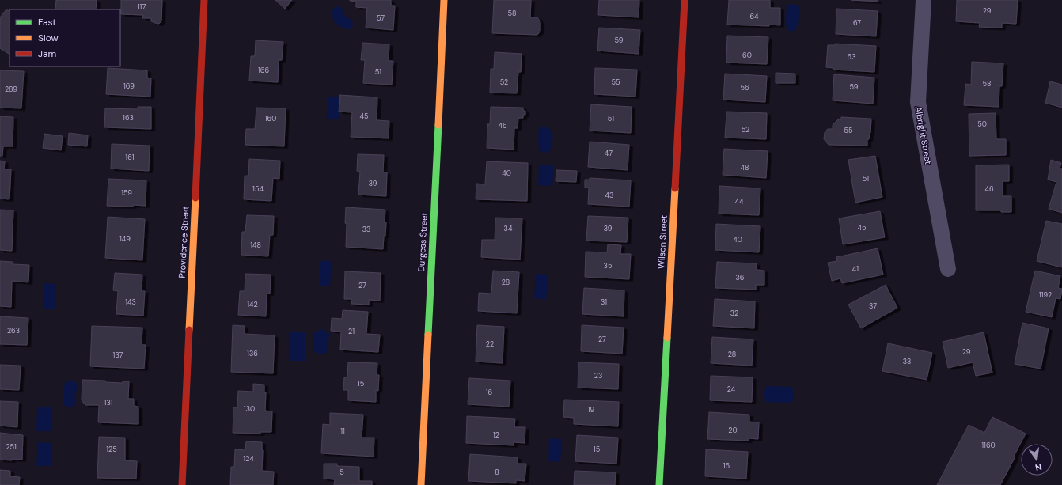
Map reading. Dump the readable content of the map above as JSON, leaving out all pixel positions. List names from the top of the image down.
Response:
{
  "streets": {
    "street": [
      "Albright Street",
      "Providence Street",
      "Durgess Street",
      "Wilson Street"
    ]
  },
  "house_numbers": [
    "117",
    "29",
    "58",
    "64",
    "57",
    "67",
    "59",
    "60",
    "63",
    "166",
    "51",
    "52",
    "55",
    "58",
    "169",
    "59",
    "56",
    "289",
    "45",
    "163",
    "160",
    "51",
    "50",
    "46",
    "52",
    "55",
    "47",
    "161",
    "48",
    "40",
    "51",
    "39",
    "154",
    "46",
    "159",
    "43",
    "44",
    "45",
    "34",
    "39",
    "33",
    "149",
    "40",
    "148",
    "35",
    "41",
    "36",
    "28",
    "27",
    "1192",
    "143",
    "31",
    "142",
    "37",
    "32",
    "263",
    "21",
    "27",
    "22",
    "29",
    "136",
    "28",
    "137",
    "33",
    "23",
    "15",
    "24",
    "16",
    "131",
    "130",
    "19",
    "20",
    "11",
    "12",
    "1160",
    "251",
    "125",
    "15",
    "124",
    "16",
    "5",
    "8"
  ],
  "legend": ["Fast", "Slow", "Jam"],
  "north": "bottom"
}
